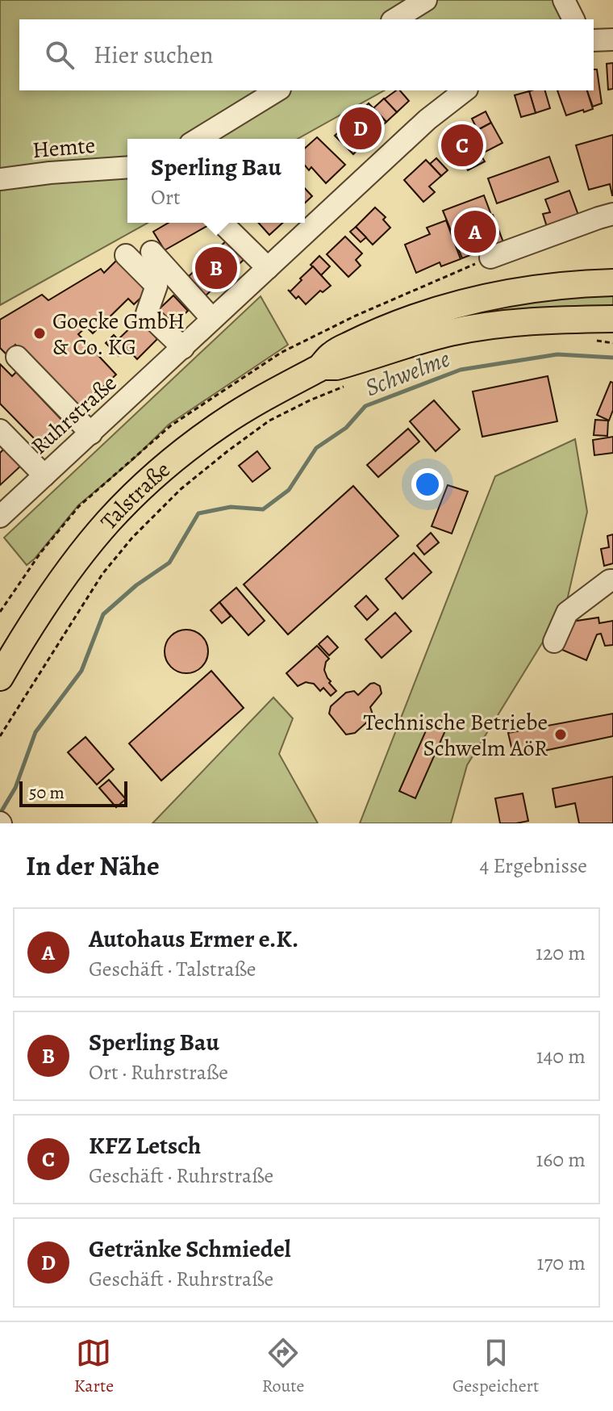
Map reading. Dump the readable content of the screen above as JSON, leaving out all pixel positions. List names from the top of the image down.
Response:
{
  "streets": {
    "main road": ["Talstraße"],
    "street": ["Hemte", "Ruhrstraße"]
  },
  "water": ["Schwelme"],
  "places": ["Goecke GmbH & Co. KG", "Technische Betriebe Schwelm AöR"],
  "scale_bar": "50 m",
  "page": {
    "search": "Hier suchen",
    "pins": [
      "D",
      "C",
      "A",
      "B"
    ],
    "popup": ["Sperling Bau", "Ort"],
    "scale": "50 m",
    "heading": ["In der Nähe", "4 Ergebnisse"],
    "list": [
      {
        "mark": "A",
        "name": "Autohaus Ermer e.K.",
        "note": "Geschäft · Talstraße",
        "value": "120 m"
      },
      {
        "mark": "B",
        "name": "Sperling Bau",
        "note": "Ort · Ruhrstraße",
        "value": "140 m"
      },
      {
        "mark": "C",
        "name": "KFZ Letsch",
        "note": "Geschäft · Ruhrstraße",
        "value": "160 m"
      },
      {
        "mark": "D",
        "name": "Getränke Schmiedel",
        "note": "Geschäft · Ruhrstraße",
        "value": "170 m"
      }
    ],
    "nav": ["Karte", "Route", "Gespeichert"]
  }
}
